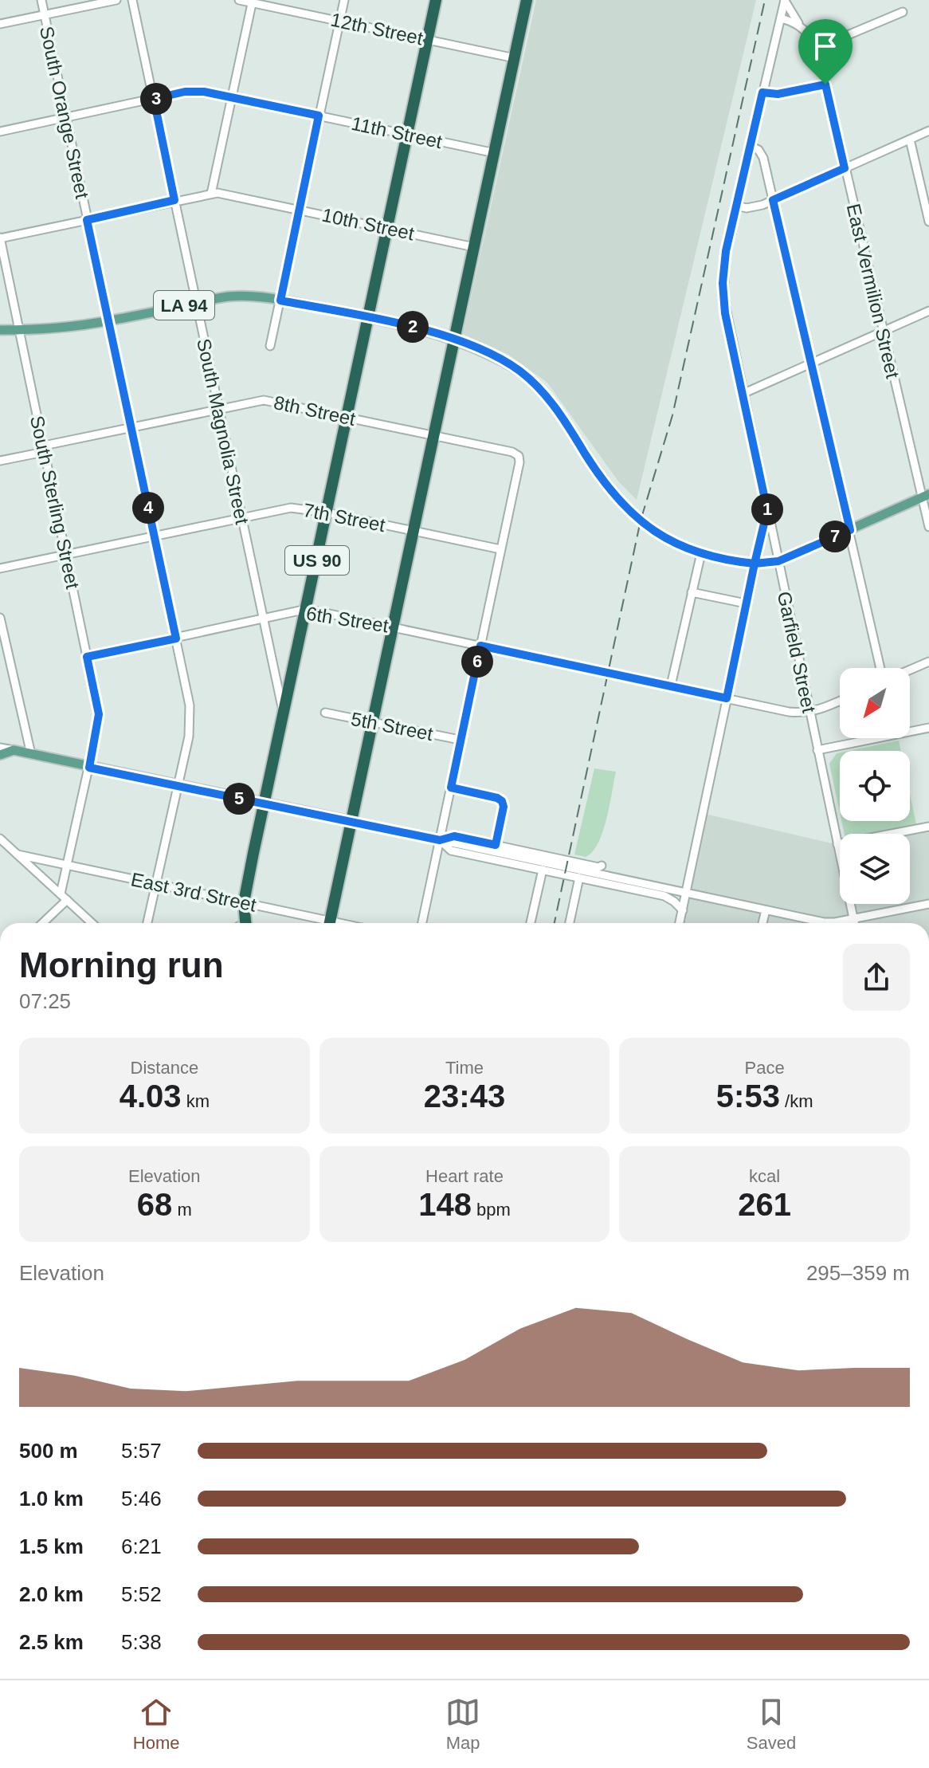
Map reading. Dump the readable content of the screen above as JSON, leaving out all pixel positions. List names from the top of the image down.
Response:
{
  "streets": {
    "highway": ["US 90"],
    "main road": ["LA 94"],
    "street": [
      "12th Street",
      "South Orange Street",
      "11th Street",
      "10th Street",
      "East Vermilion Street",
      "8th Street",
      "South Magnolia Street",
      "South Sterling Street",
      "7th Street",
      "6th Street",
      "Garfield Street",
      "5th Street",
      "East 3rd Street"
    ]
  },
  "crossings": [
    ["12th Street", "US 90"],
    ["South Orange Street", "11th Street"],
    ["South Orange Street", "10th Street"],
    ["South Orange Street", "LA 94"],
    ["South Orange Street", "8th Street"],
    ["South Orange Street", "7th Street"],
    ["South Orange Street", "6th Street"],
    ["South Orange Street", "East 3rd Street"],
    ["11th Street", "South Magnolia Street"],
    ["11th Street", "US 90"],
    ["10th Street", "South Magnolia Street"],
    ["10th Street", "South Sterling Street"],
    ["10th Street", "US 90"],
    ["East Vermilion Street", "Garfield Street"],
    ["LA 94", "South Magnolia Street"],
    ["LA 94", "South Sterling Street"],
    ["LA 94", "US 90"],
    ["8th Street", "South Magnolia Street"],
    ["8th Street", "South Sterling Street"],
    ["8th Street", "7th Street"],
    ["8th Street", "US 90"],
    ["South Magnolia Street", "7th Street"],
    ["South Magnolia Street", "US 90"],
    ["South Magnolia Street", "6th Street"],
    ["South Sterling Street", "7th Street"],
    ["South Sterling Street", "6th Street"],
    ["South Sterling Street", "East 3rd Street"],
    ["7th Street", "US 90"],
    ["US 90", "6th Street"],
    ["US 90", "East 3rd Street"],
    ["6th Street", "Garfield Street"]
  ],
  "north": "bottom left",
  "page": {
    "pins": [
      "3",
      "2",
      "4",
      "1",
      "7",
      "6",
      "5"
    ],
    "heading": ["Morning run", "07:25"],
    "stats": [
      ["Distance", "4.03 km"],
      ["Time", "23:43"],
      ["Pace", "5:53 /km"],
      ["Elevation", "68 m"],
      ["Heart rate", "148 bpm"],
      ["kcal", "261"]
    ],
    "chart": ["Elevation", "295–359 m"],
    "list": [
      {
        "name": "500 m",
        "note": "5:57"
      },
      {
        "name": "1.0 km",
        "note": "5:46"
      },
      {
        "name": "1.5 km",
        "note": "6:21"
      },
      {
        "name": "2.0 km",
        "note": "5:52"
      },
      {
        "name": "2.5 km",
        "note": "5:38"
      }
    ],
    "tabs": ["Home", "Map", "Saved"]
  }
}
